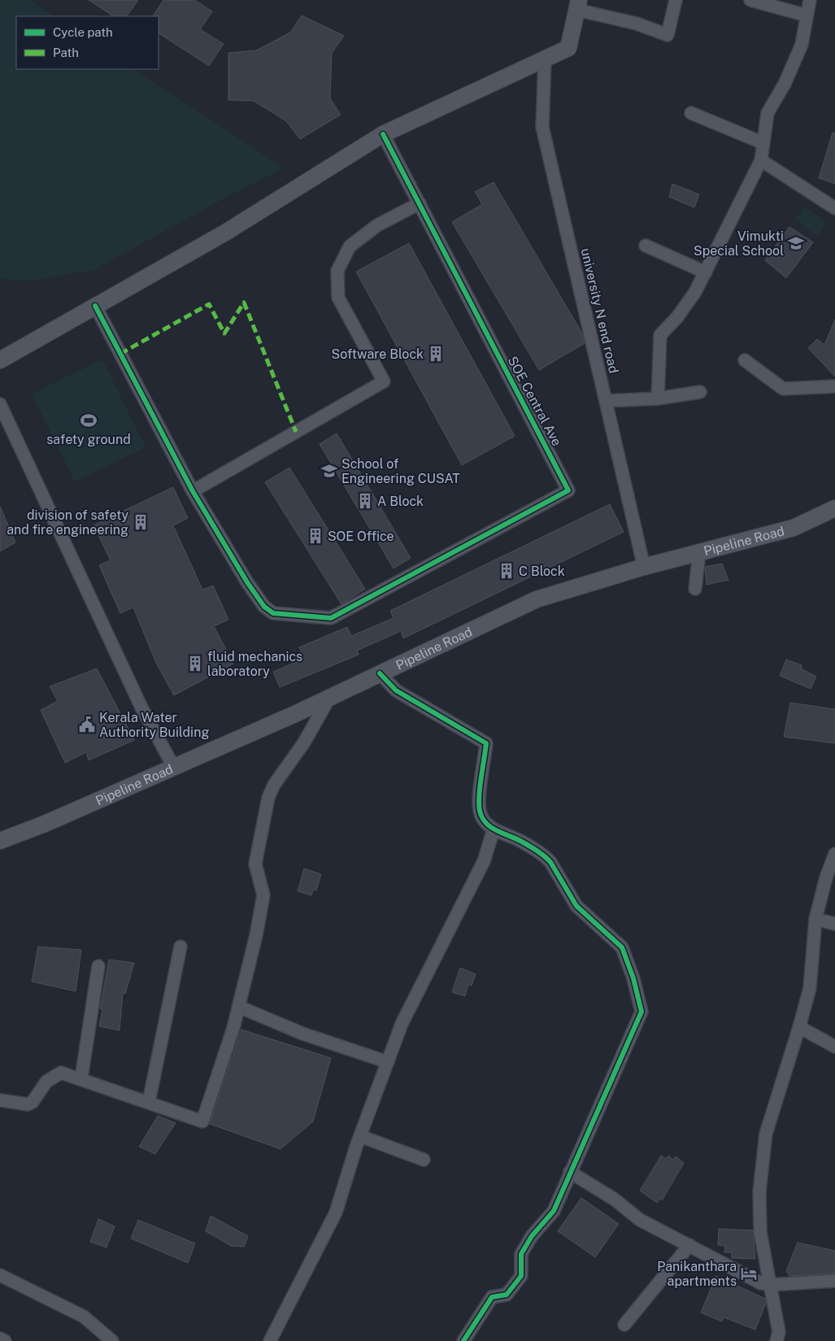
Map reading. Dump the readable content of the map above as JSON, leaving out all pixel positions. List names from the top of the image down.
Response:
{
  "streets": {
    "street": ["university N end road", "SOE Central Ave", "Pipeline Road"]
  },
  "crossings": [
    ["university N end road", "Pipeline Road"]
  ],
  "places": {
    "school or university": ["Vimukti Special School", "School of Engineering CUSAT"],
    "building": [
      "Software Block",
      "A Block",
      "division of safety and fire engineering",
      "SOE Office",
      "C Block",
      "fluid mechanics laboratory"
    ],
    "sports": ["safety ground"],
    "public building": ["Kerala Water Authority Building"],
    "hotel": ["Panikanthara apartments"]
  },
  "legend": ["Cycle path", "Path"]
}
